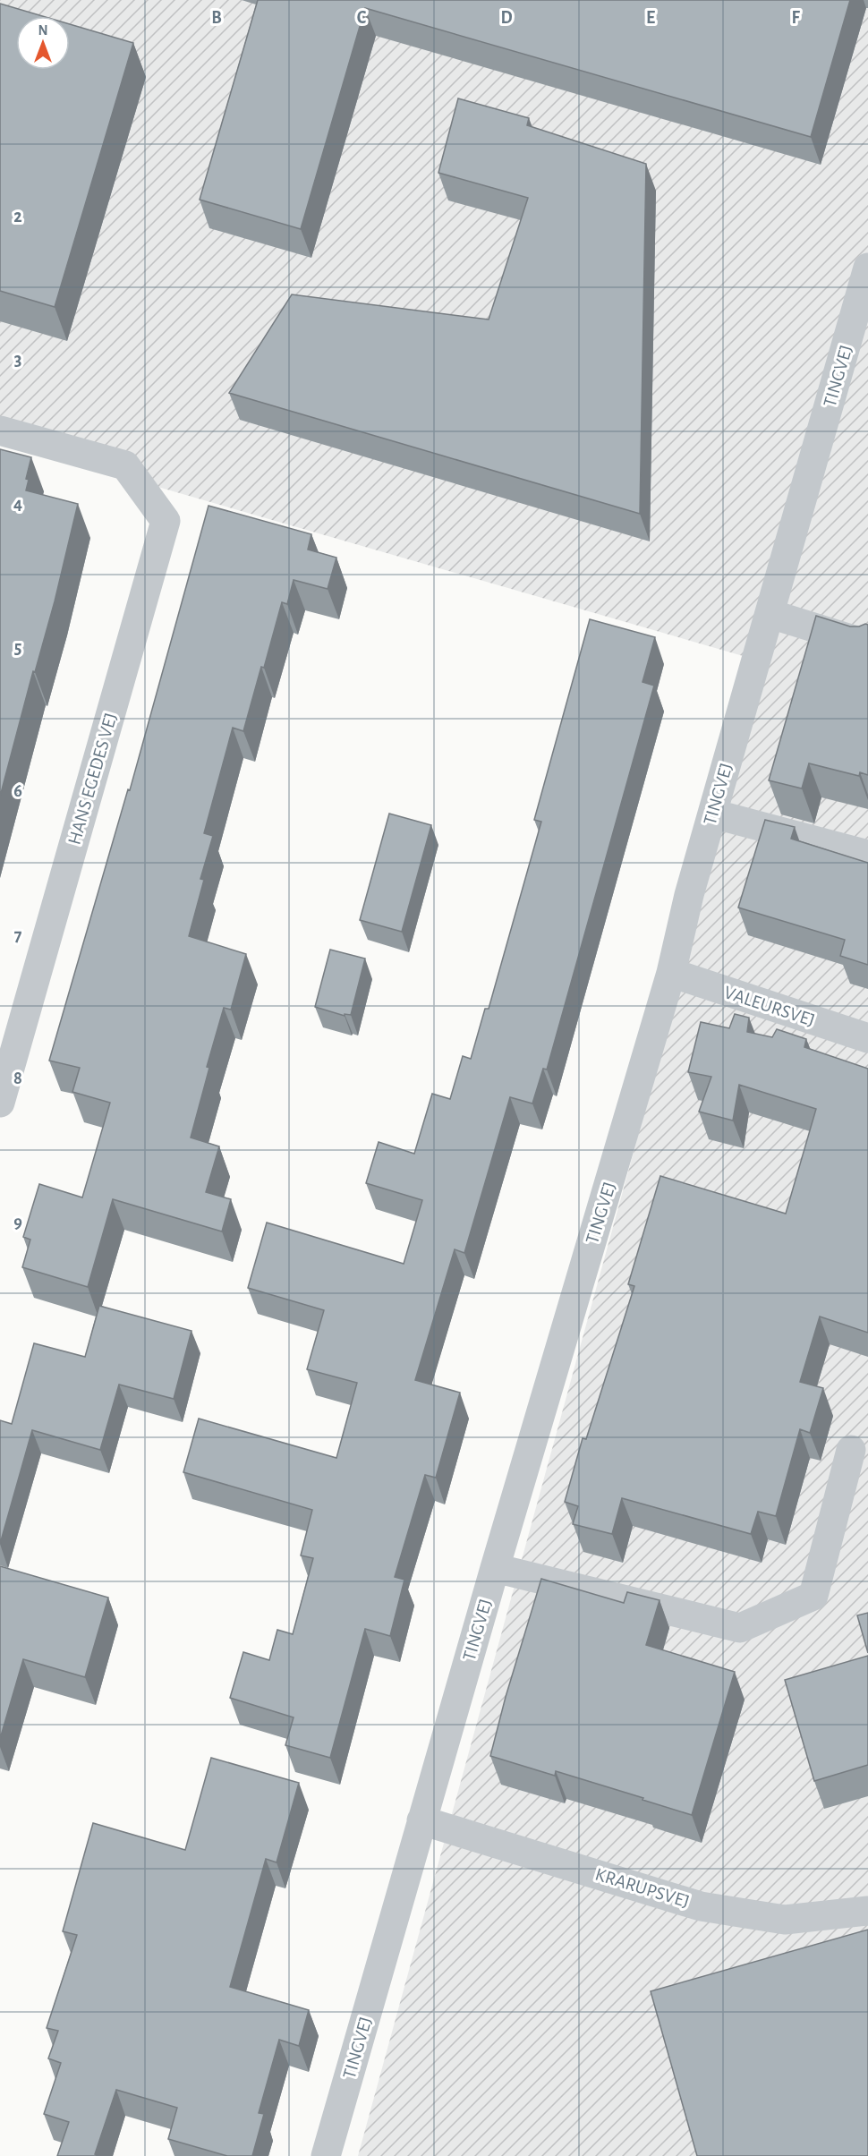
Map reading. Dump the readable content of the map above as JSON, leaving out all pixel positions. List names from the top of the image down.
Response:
{
  "streets": {
    "street": [
      "TINGVEJ",
      "HANS EGEDES VEJ",
      "VALEURSVEJ",
      "KRARUPSVEJ"
    ]
  },
  "crossings": [
    ["TINGVEJ", "VALEURSVEJ"],
    ["TINGVEJ", "KRARUPSVEJ"]
  ],
  "north": "top",
  "grid": {
    "columns": [
      "B",
      "C",
      "D",
      "E",
      "F"
    ],
    "rows": [
      "2",
      "3",
      "4",
      "5",
      "6",
      "7",
      "8",
      "9"
    ]
  }
}
